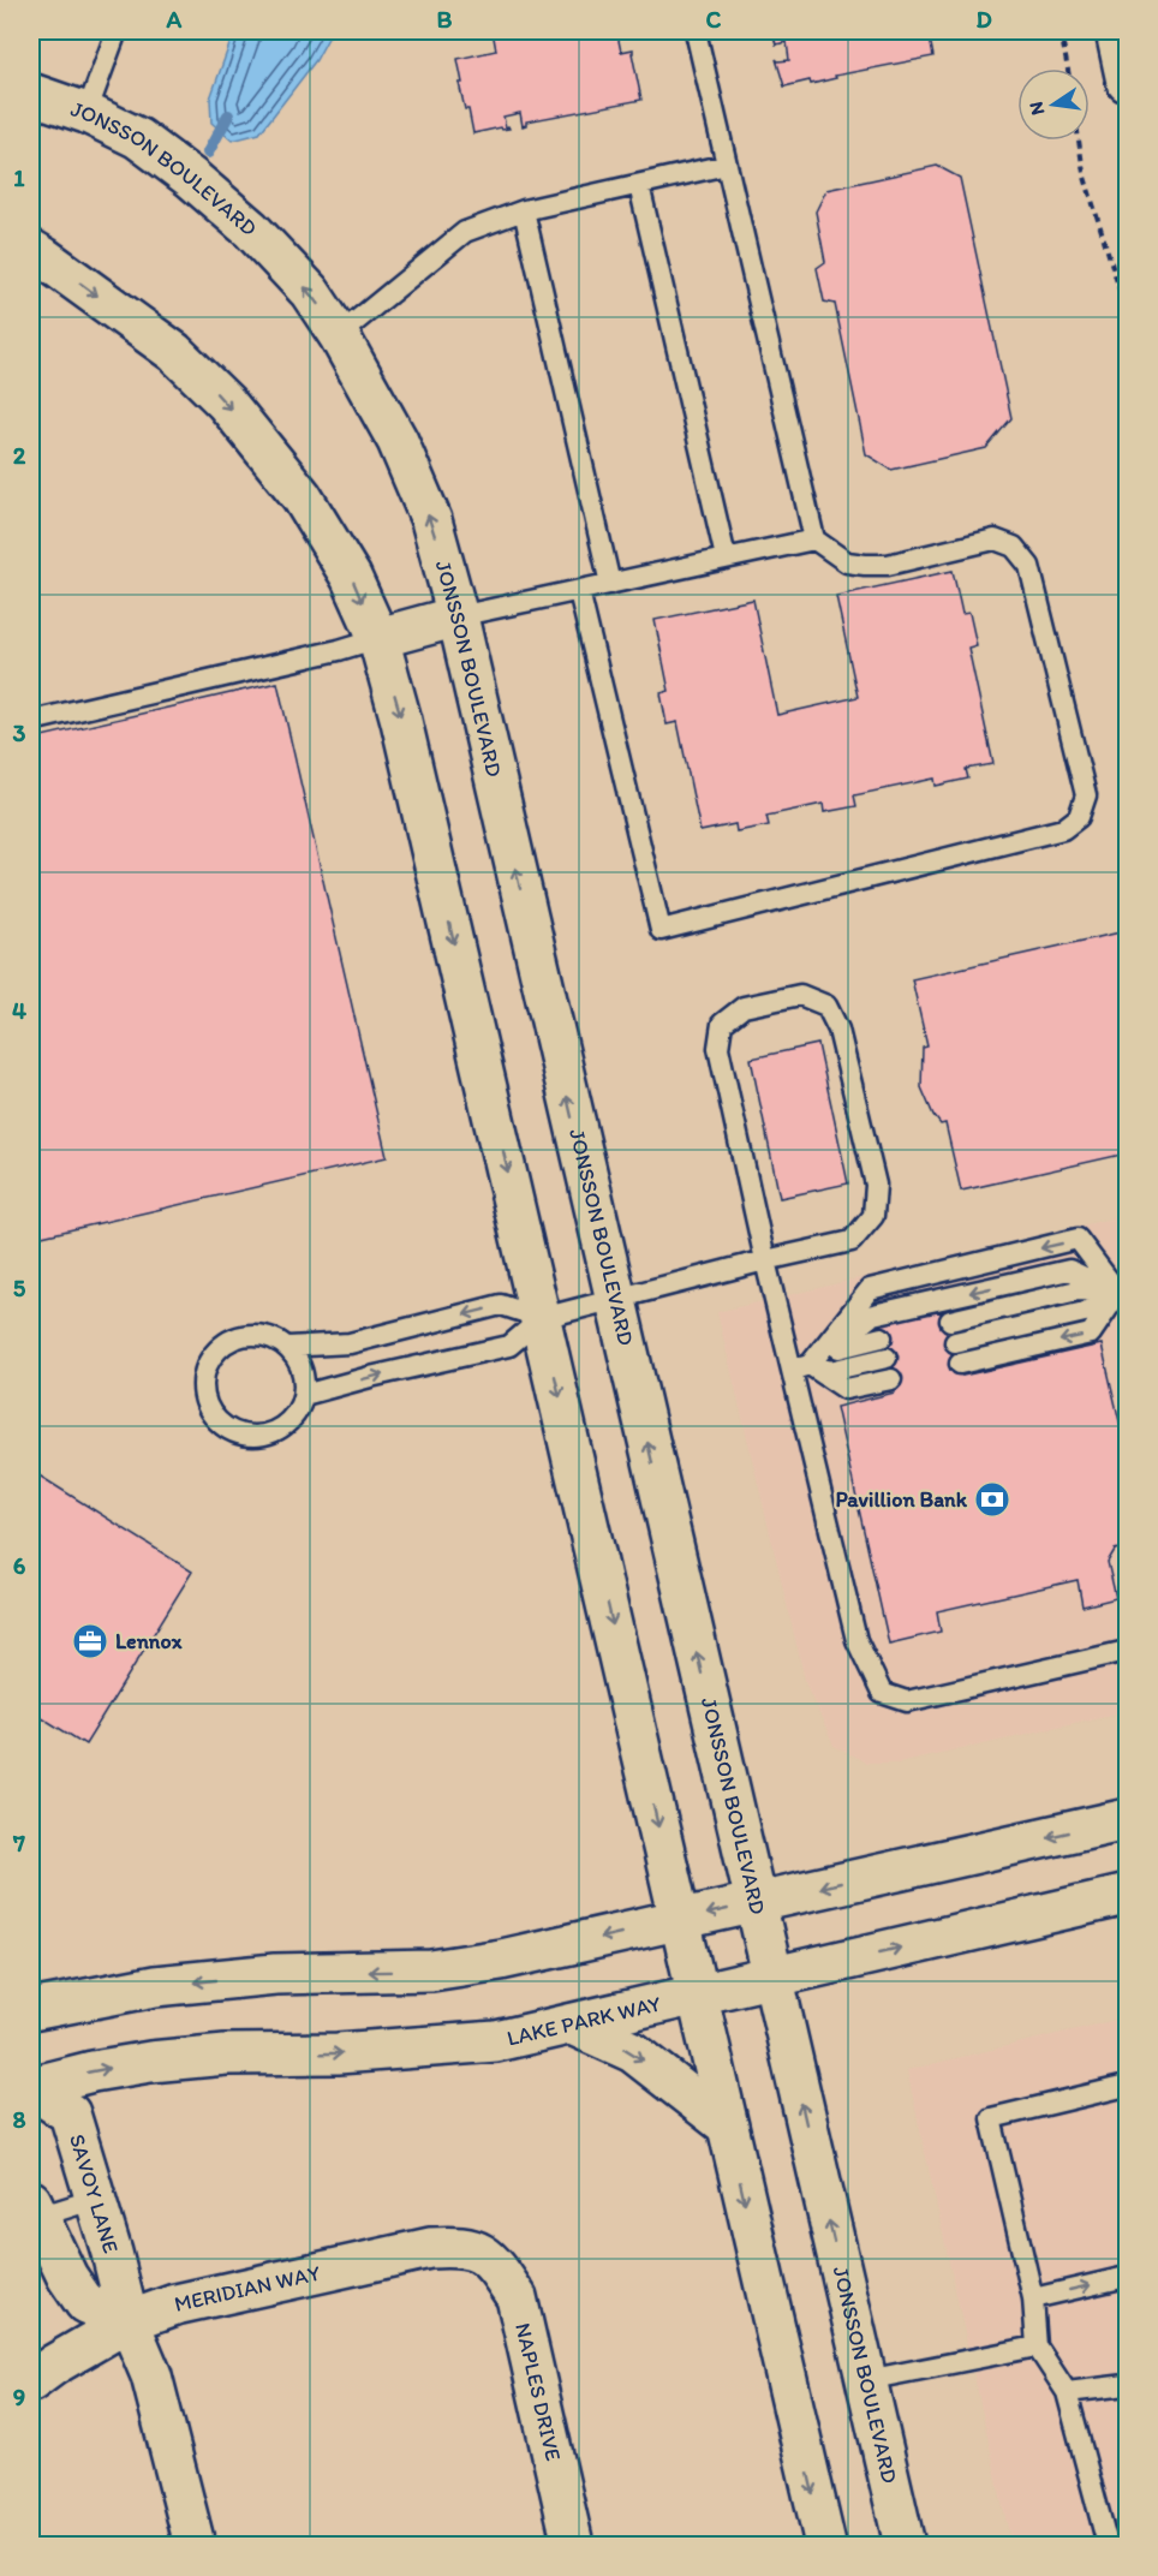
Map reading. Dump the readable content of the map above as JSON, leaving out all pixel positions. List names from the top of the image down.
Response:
{
  "streets": {
    "street": [
      "JONSSON BOULEVARD",
      "LAKE PARK WAY",
      "SAVOY LANE",
      "MERIDIAN WAY",
      "NAPLES DRIVE"
    ]
  },
  "crossings": [
    ["JONSSON BOULEVARD", "LAKE PARK WAY"],
    ["LAKE PARK WAY", "SAVOY LANE"],
    ["SAVOY LANE", "MERIDIAN WAY"],
    ["MERIDIAN WAY", "NAPLES DRIVE"]
  ],
  "places": {
    "bank": ["Pavillion Bank"],
    "office": ["Lennox"]
  },
  "north": "left",
  "grid": {
    "columns": [
      "A",
      "B",
      "C",
      "D"
    ],
    "rows": [
      "1",
      "2",
      "3",
      "4",
      "5",
      "6",
      "7",
      "8",
      "9"
    ]
  }
}
